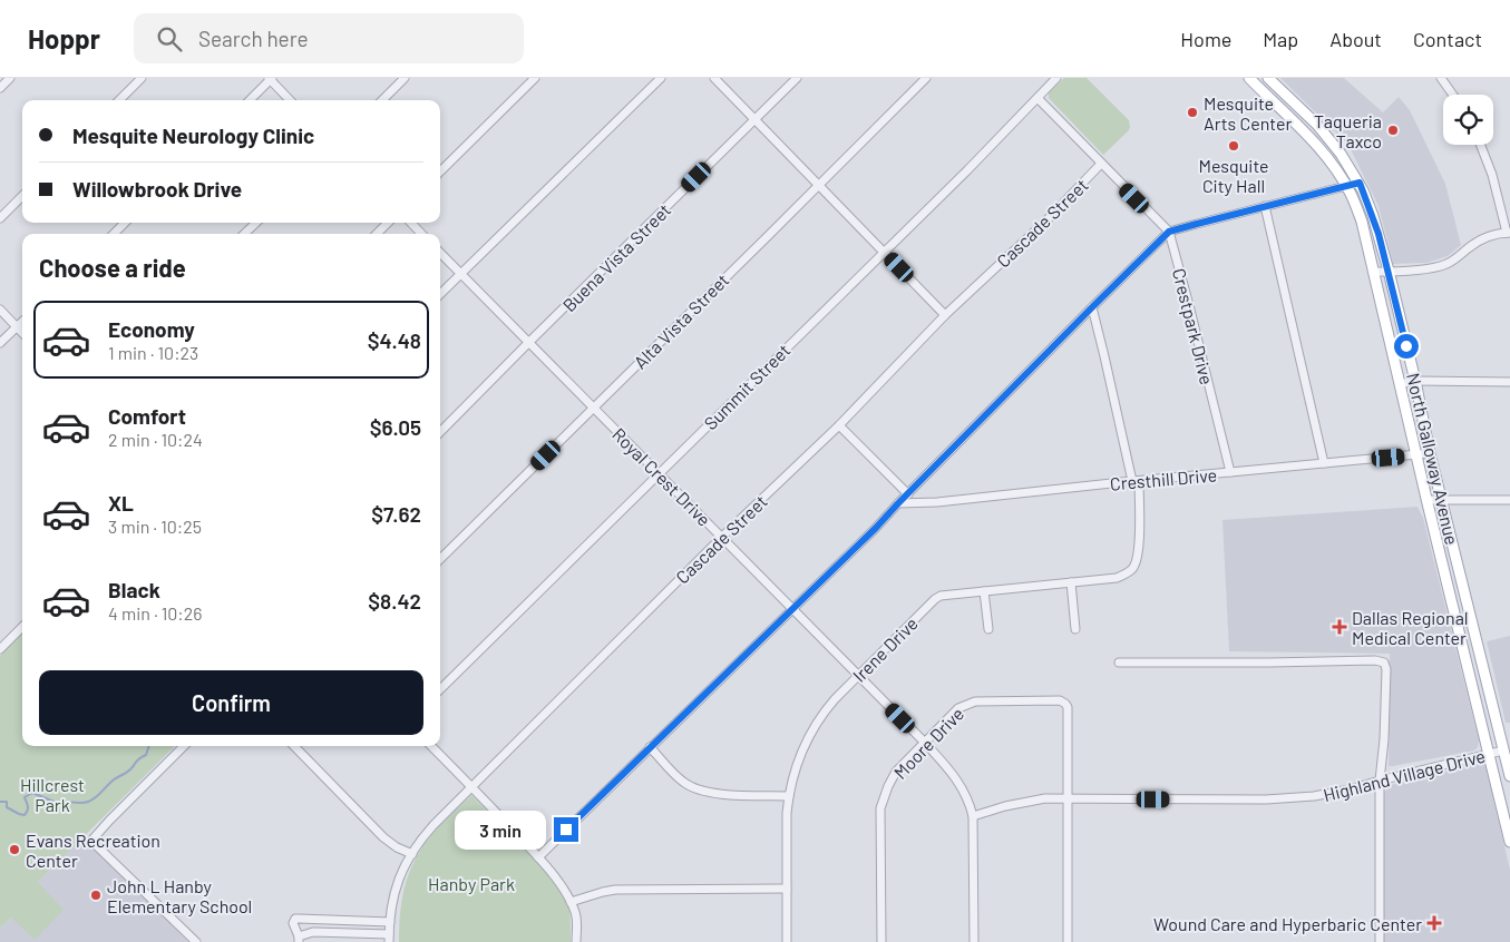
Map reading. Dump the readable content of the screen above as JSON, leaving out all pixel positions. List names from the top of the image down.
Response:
{
  "streets": {
    "main road": ["North Galloway Avenue"],
    "street": [
      "Cascade Street",
      "Buena Vista Street",
      "Alta Vista Street",
      "Crestpark Drive",
      "Summit Street",
      "Royal Crest Drive",
      "Cresthill Drive",
      "Irene Drive",
      "Moore Drive",
      "Highland Village Drive"
    ]
  },
  "crossings": [
    ["Cascade Street", "Crestpark Drive"],
    ["Cascade Street", "Royal Crest Drive"],
    ["Buena Vista Street", "Royal Crest Drive"],
    ["Alta Vista Street", "Royal Crest Drive"],
    ["Crestpark Drive", "Summit Street"],
    ["Crestpark Drive", "Cresthill Drive"],
    ["Summit Street", "Royal Crest Drive"],
    ["North Galloway Avenue", "Cresthill Drive"],
    ["North Galloway Avenue", "Highland Village Drive"],
    ["Royal Crest Drive", "Irene Drive"],
    ["Royal Crest Drive", "Moore Drive"],
    ["Royal Crest Drive", "Highland Village Drive"],
    ["Cresthill Drive", "Irene Drive"],
    ["Moore Drive", "Highland Village Drive"]
  ],
  "parks": ["Hillcrest Park", "Hanby Park"],
  "places": {
    "other": [
      "Mesquite Arts Center",
      "Taqueria Taxco",
      "Mesquite City Hall",
      "Evans Recreation Center",
      "John L Hanby Elementary School"
    ],
    "health": ["Dallas Regional Medical Center", "Wound Care and Hyperbaric Center"]
  },
  "page": {
    "header": "Hoppr",
    "search": "Search here",
    "nav": [
      "Home",
      "Map",
      "About",
      "Contact"
    ],
    "banner": ["Mesquite Neurology Clinic", "Willowbrook Drive"],
    "heading": "Choose a ride",
    "list": [
      {
        "name": "Economy",
        "note": "1 min · 10:23",
        "value": "$4.48"
      },
      {
        "name": "Comfort",
        "note": "2 min · 10:24",
        "value": "$6.05"
      },
      {
        "name": "XL",
        "note": "3 min · 10:25",
        "value": "$7.62"
      },
      {
        "name": "Black",
        "note": "4 min · 10:26",
        "value": "$8.42"
      }
    ],
    "buttons": "Confirm",
    "bubble": "3 min"
  }
}
